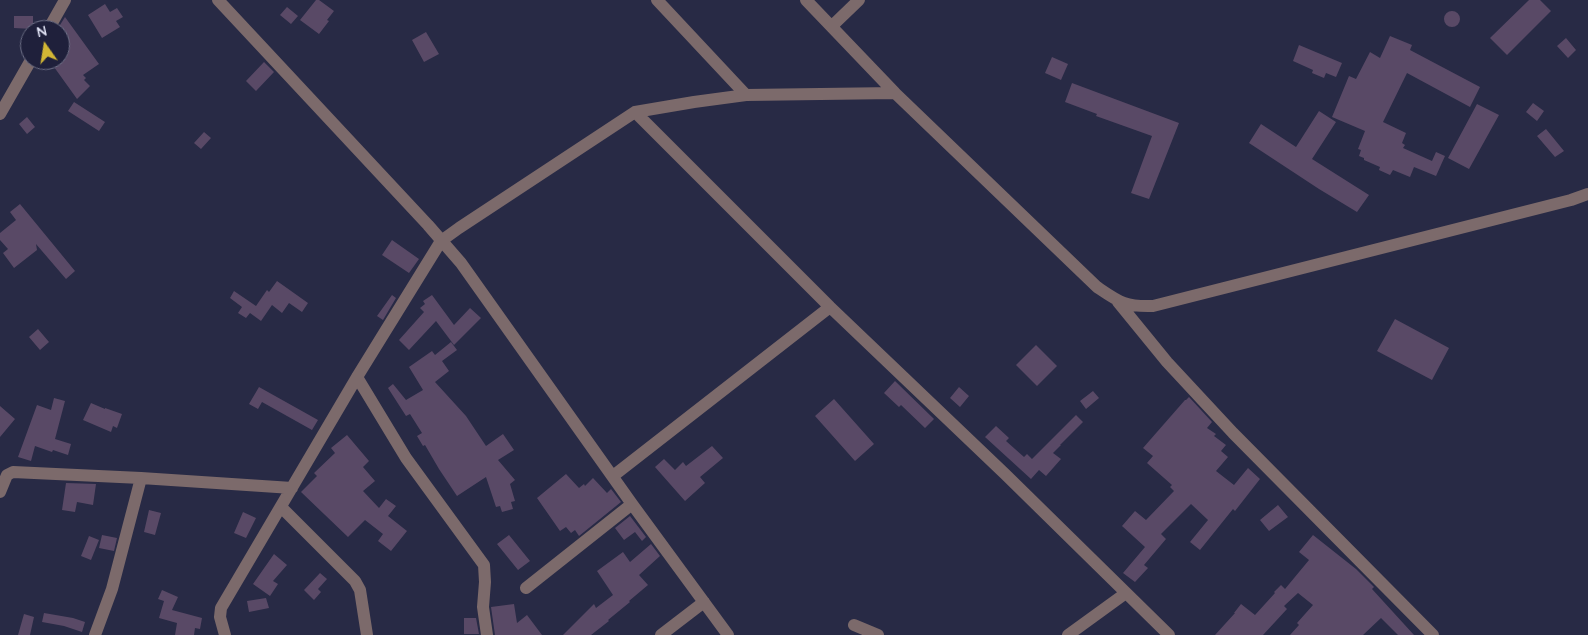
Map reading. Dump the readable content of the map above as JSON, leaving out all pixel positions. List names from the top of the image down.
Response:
{
  "north": "top"
}
